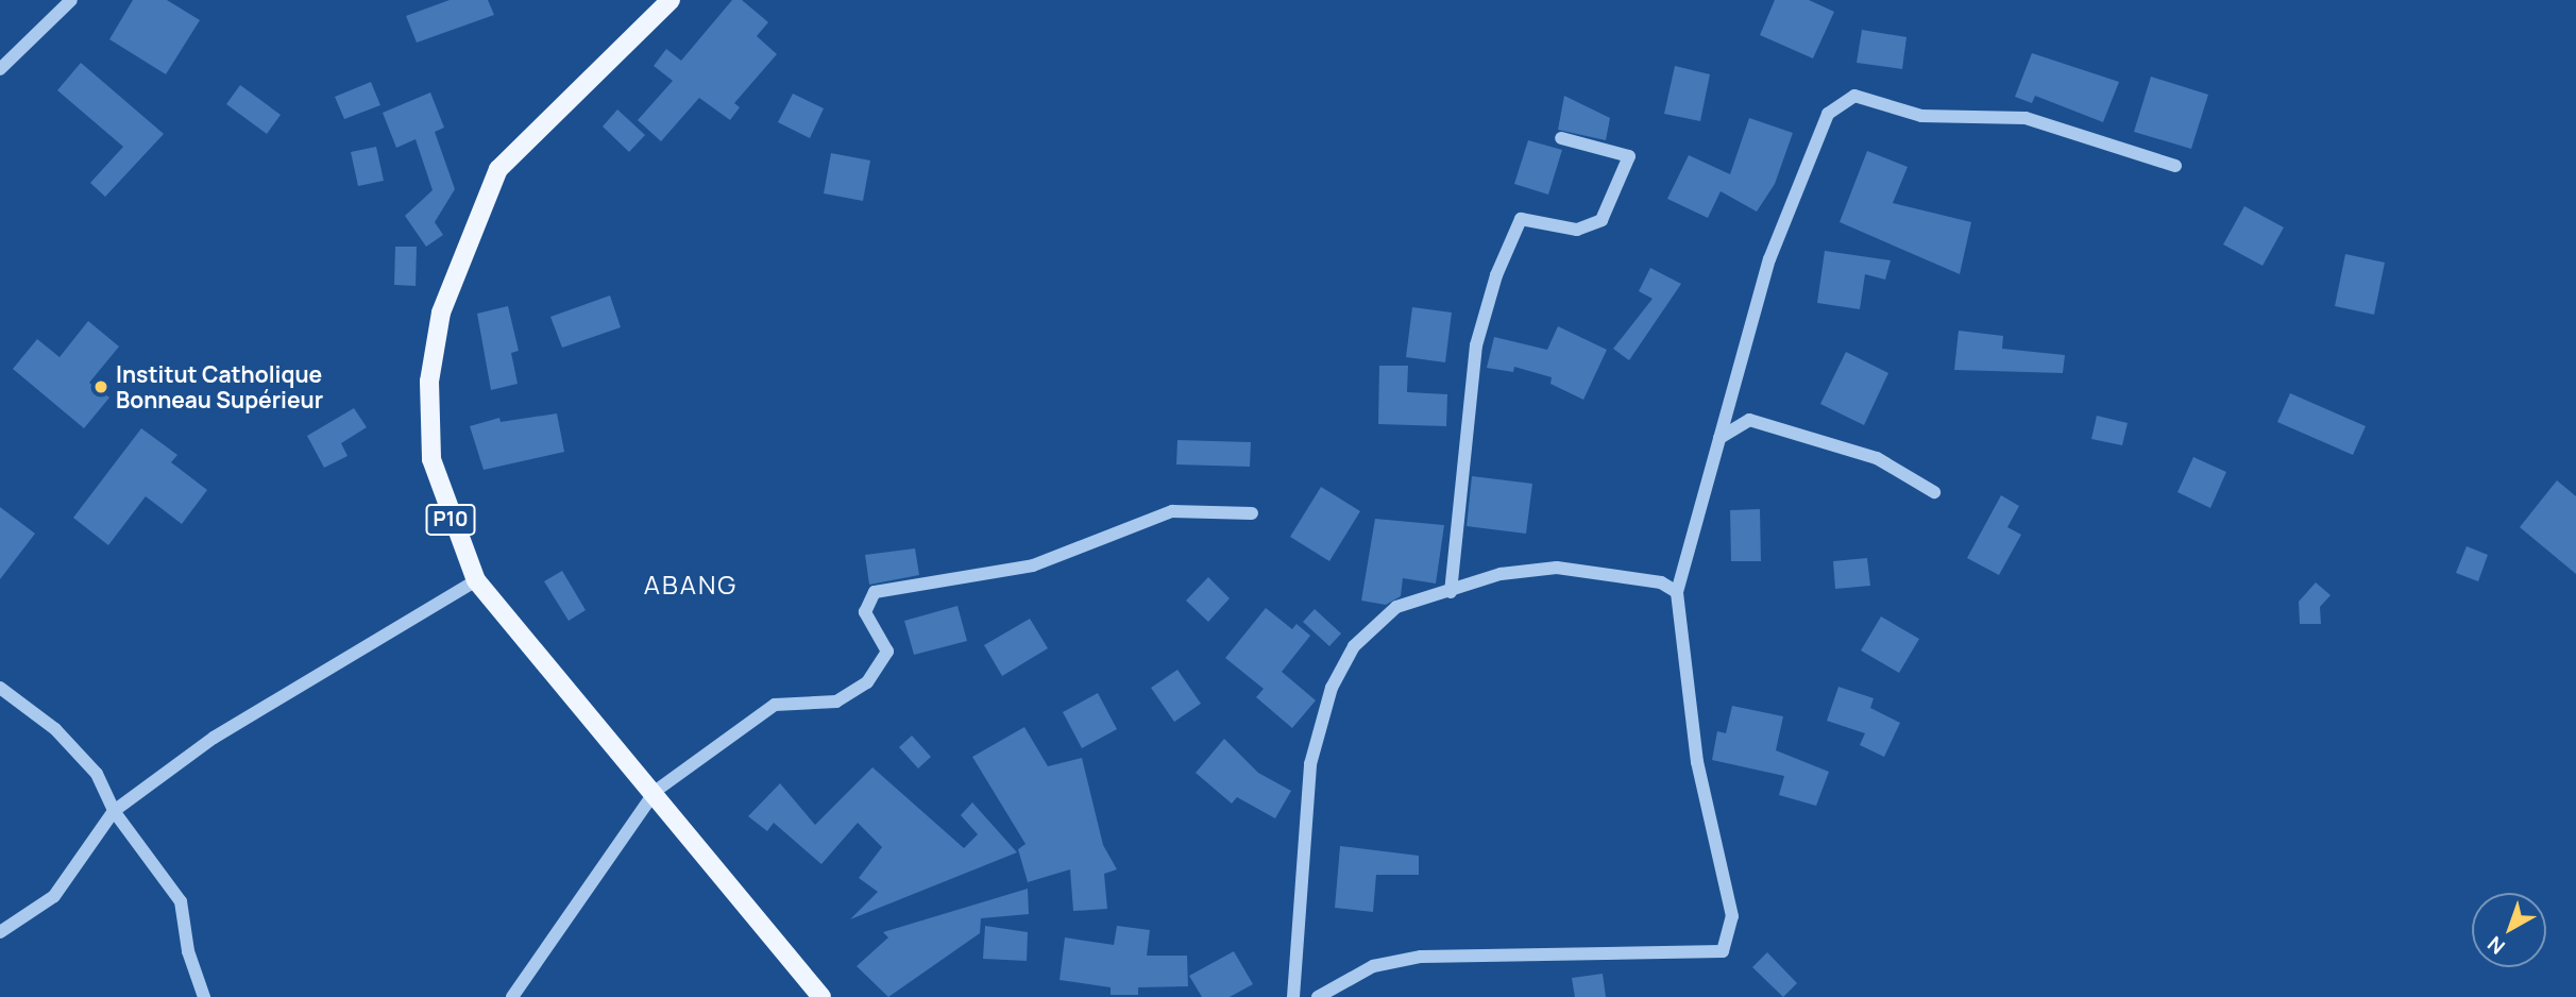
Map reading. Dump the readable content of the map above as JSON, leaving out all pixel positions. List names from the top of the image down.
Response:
{
  "streets": {
    "main road": ["P10"]
  },
  "districts": ["ABANG"],
  "places": ["Institut Catholique Bonneau Supérieur"],
  "north": "bottom left"
}
